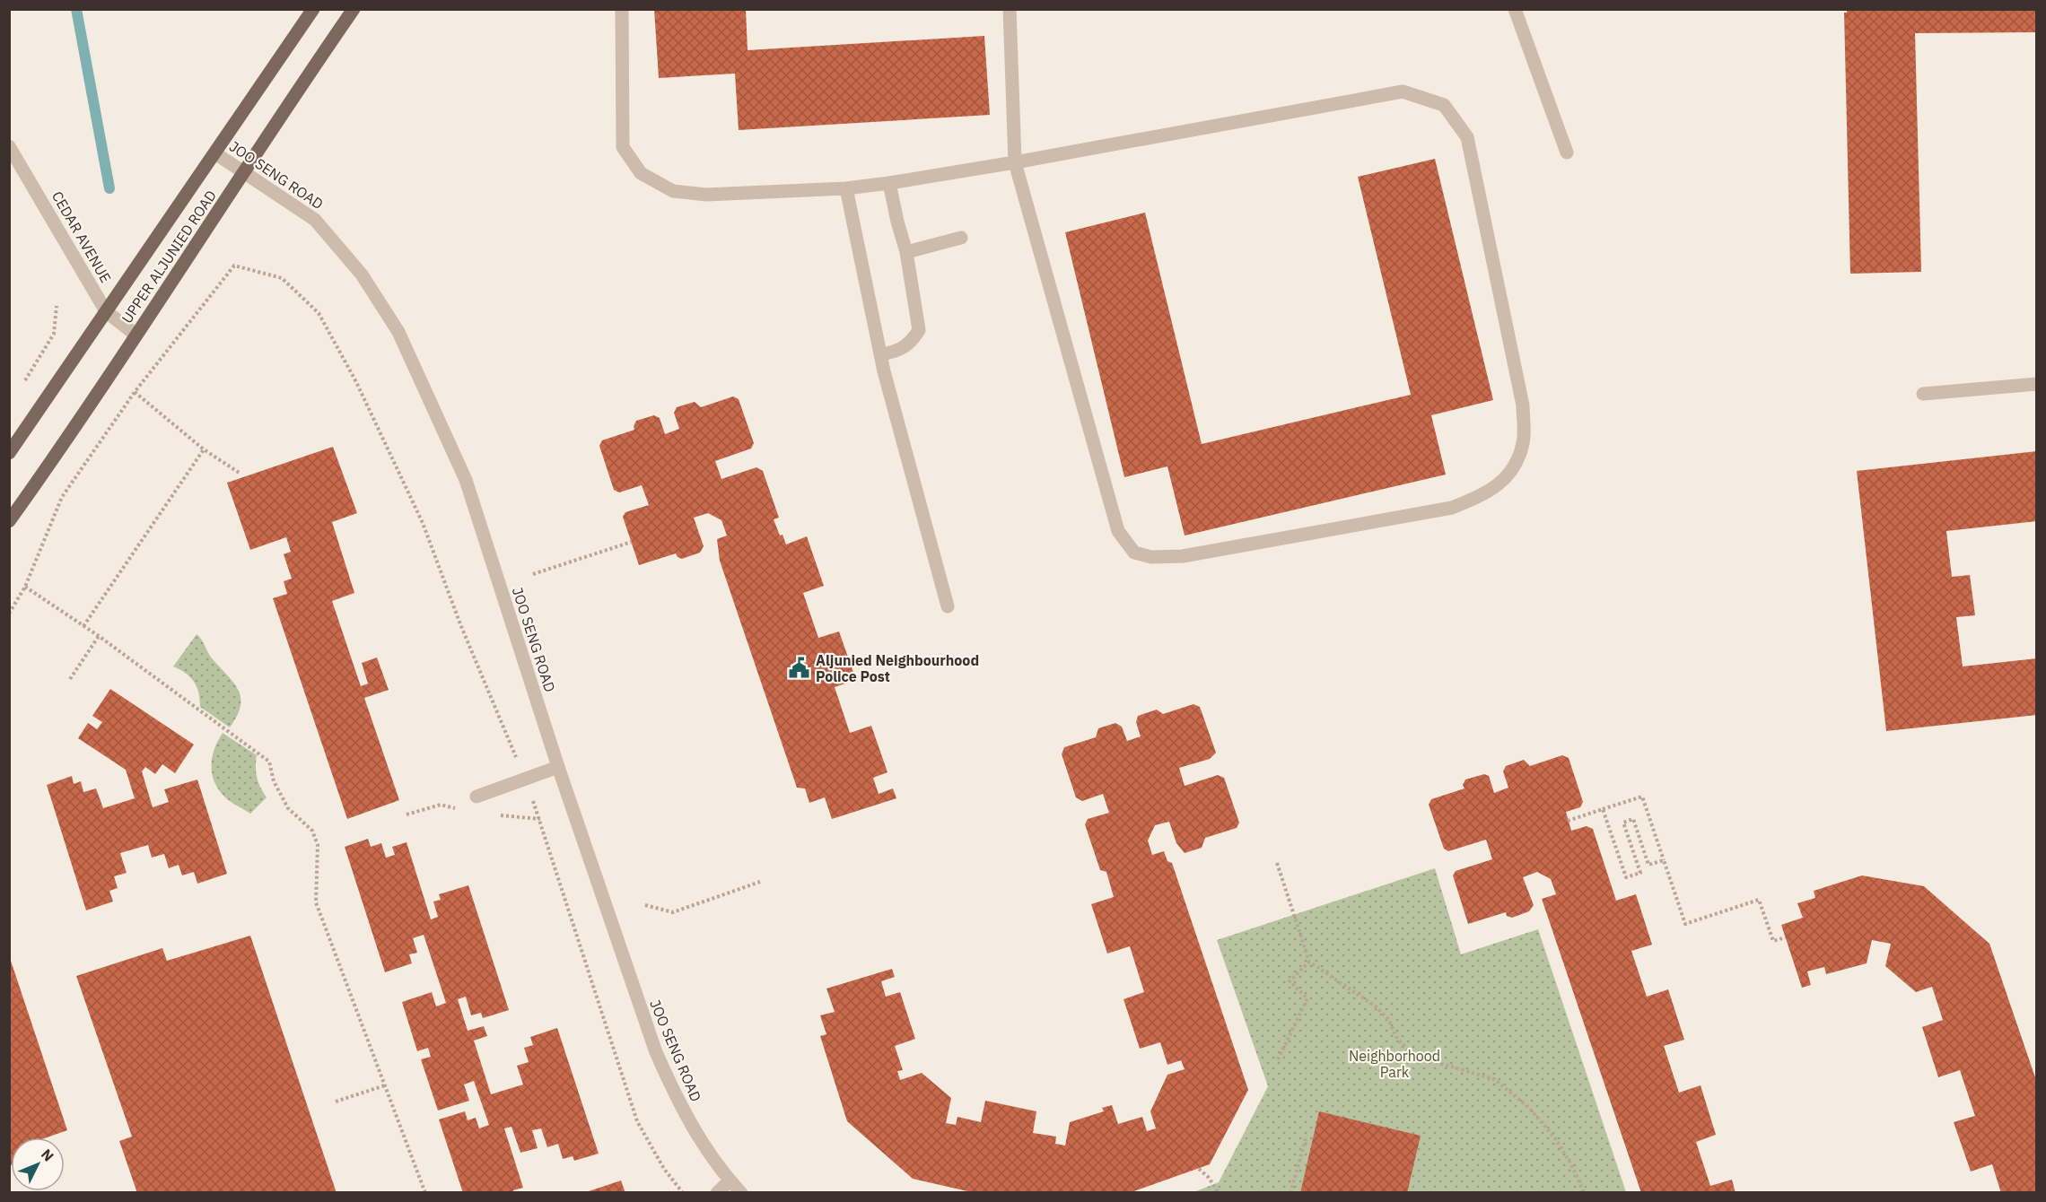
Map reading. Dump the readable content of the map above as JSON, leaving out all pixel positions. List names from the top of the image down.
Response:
{
  "streets": {
    "main road": ["UPPER ALJUNIED ROAD"],
    "street": ["JOO SENG ROAD", "CEDAR AVENUE"]
  },
  "crossings": [
    ["JOO SENG ROAD", "UPPER ALJUNIED ROAD"],
    ["CEDAR AVENUE", "UPPER ALJUNIED ROAD"]
  ],
  "parks": ["Neighborhood Park"],
  "places": {
    "public building": ["Aljunied Neighbourhood Police Post"]
  },
  "north": "top right"
}
